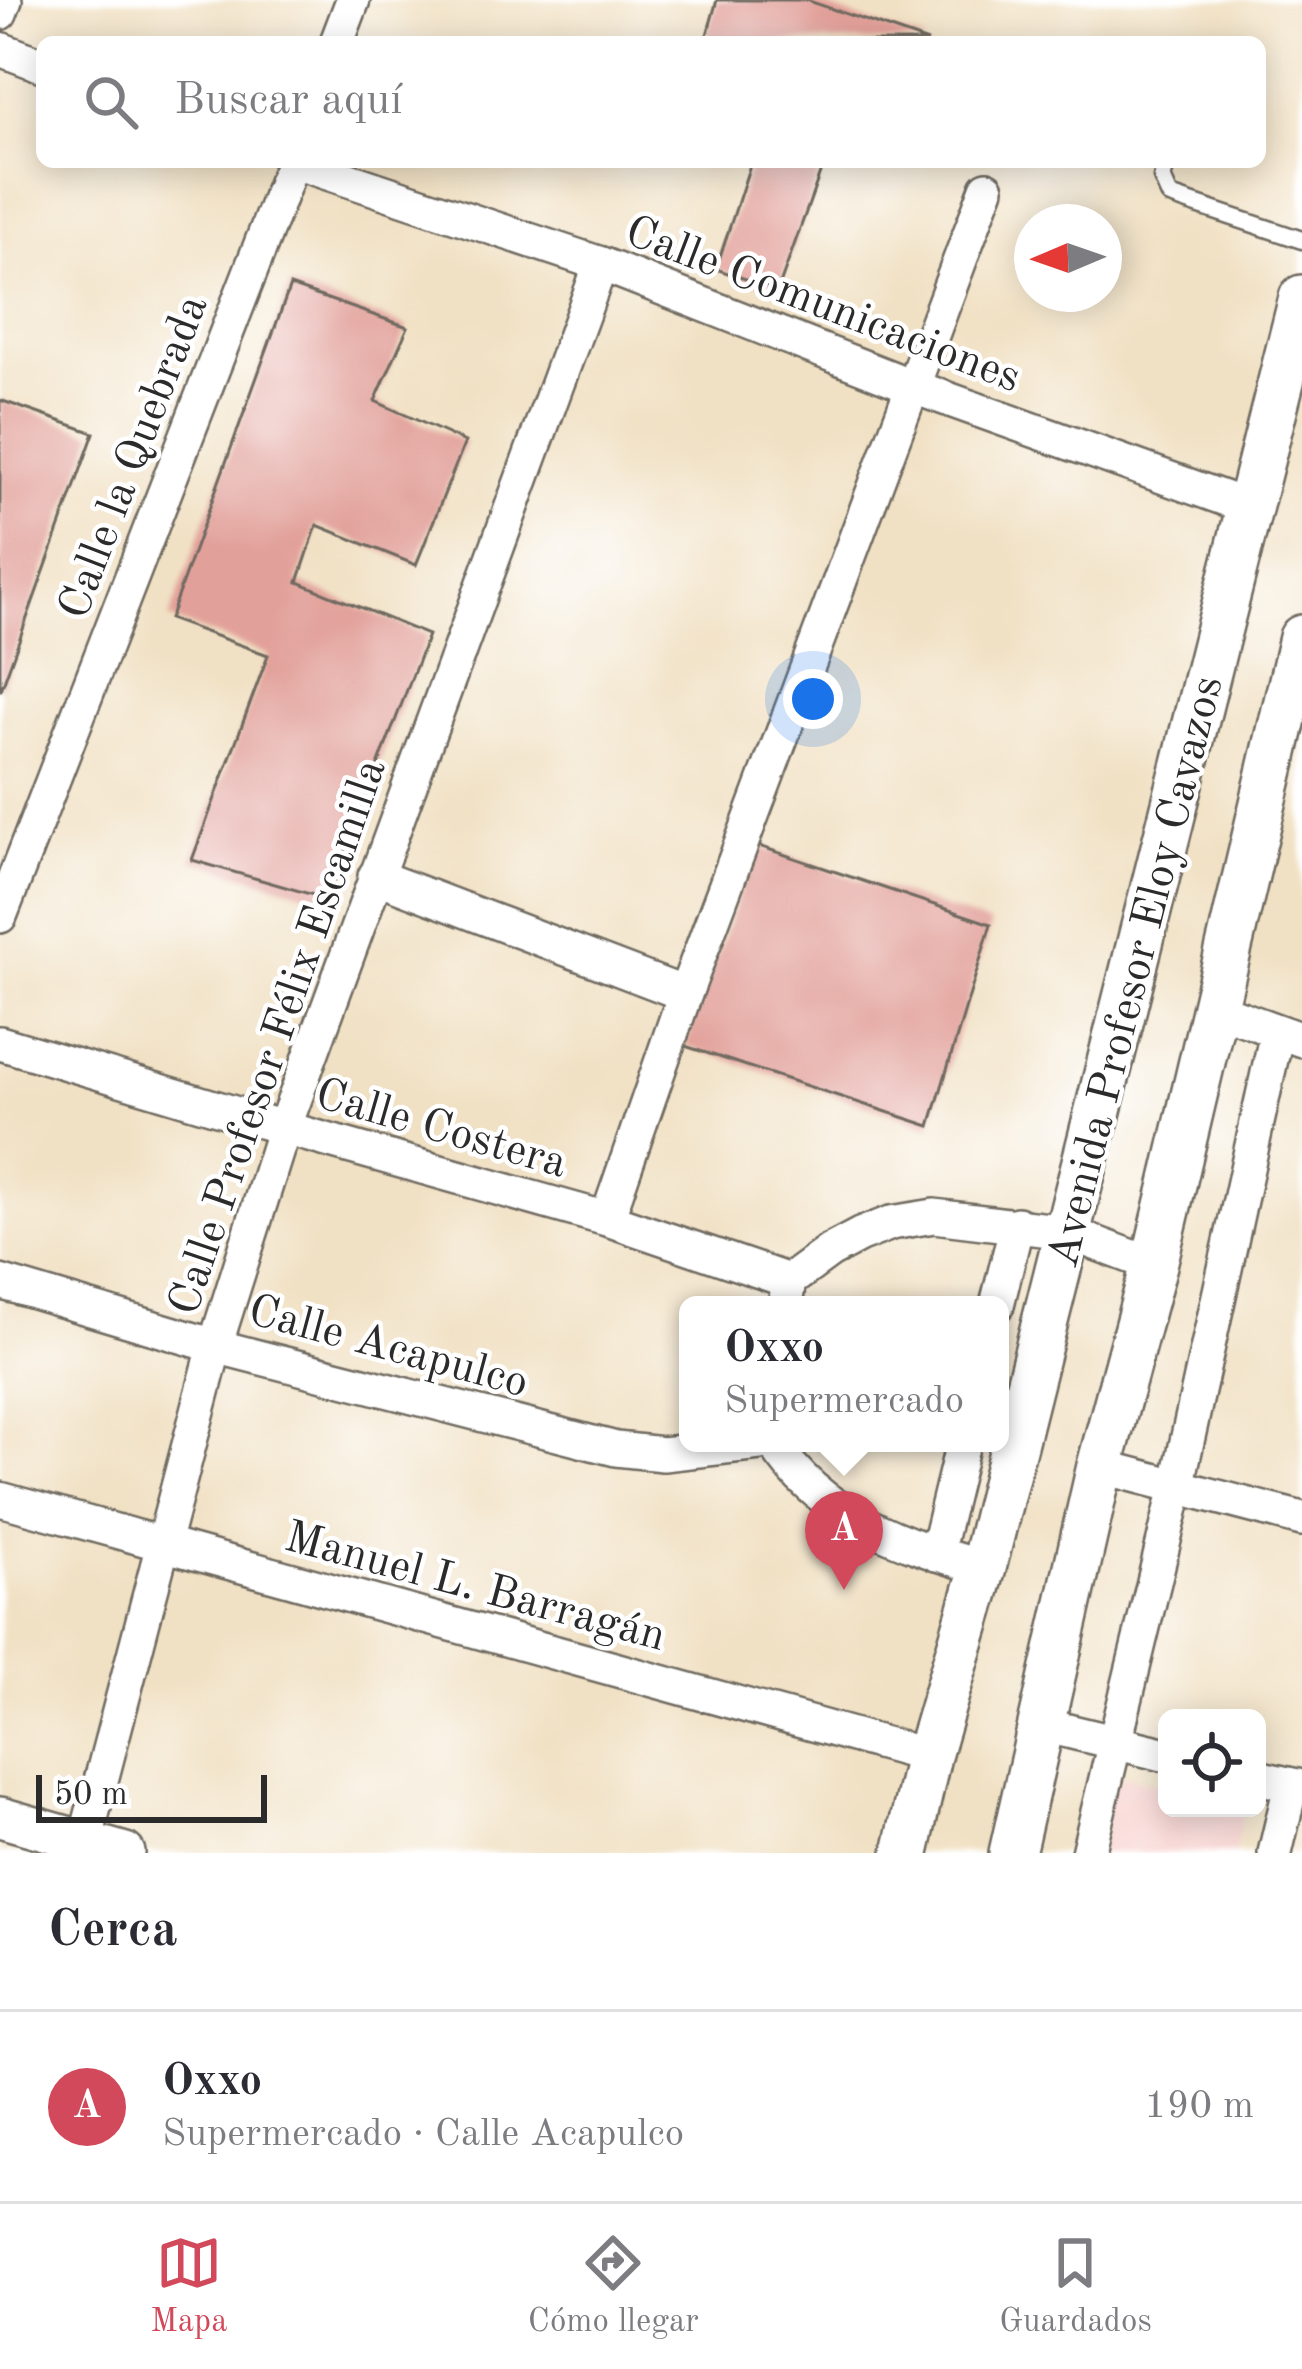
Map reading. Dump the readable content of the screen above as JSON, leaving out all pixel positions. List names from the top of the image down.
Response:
{
  "streets": {
    "main road": ["Avenida Profesor Eloy Cavazos"],
    "street": [
      "Calle Comunicaciones",
      "Calle la Quebrada",
      "Calle Profesor Félix Escamilla",
      "Calle Costera",
      "Calle Acapulco",
      "Manuel L. Barragán"
    ]
  },
  "crossings": [
    ["Calle Comunicaciones", "Avenida Profesor Eloy Cavazos"],
    ["Calle Comunicaciones", "Calle Profesor Félix Escamilla"],
    ["Avenida Profesor Eloy Cavazos", "Manuel L. Barragán"],
    ["Calle Profesor Félix Escamilla", "Calle Costera"],
    ["Calle Profesor Félix Escamilla", "Calle Acapulco"],
    ["Calle Profesor Félix Escamilla", "Manuel L. Barragán"]
  ],
  "scale_bar": "50 m",
  "north": "left",
  "page": {
    "search": "Buscar aquí",
    "popup": ["Oxxo", "Supermercado"],
    "pins": "A",
    "scale": "50 m",
    "heading": "Cerca",
    "list": [
      {
        "mark": "A",
        "name": "Oxxo",
        "note": "Supermercado · Calle Acapulco",
        "value": "190 m"
      }
    ],
    "nav": ["Mapa", "Cómo llegar", "Guardados"]
  }
}
